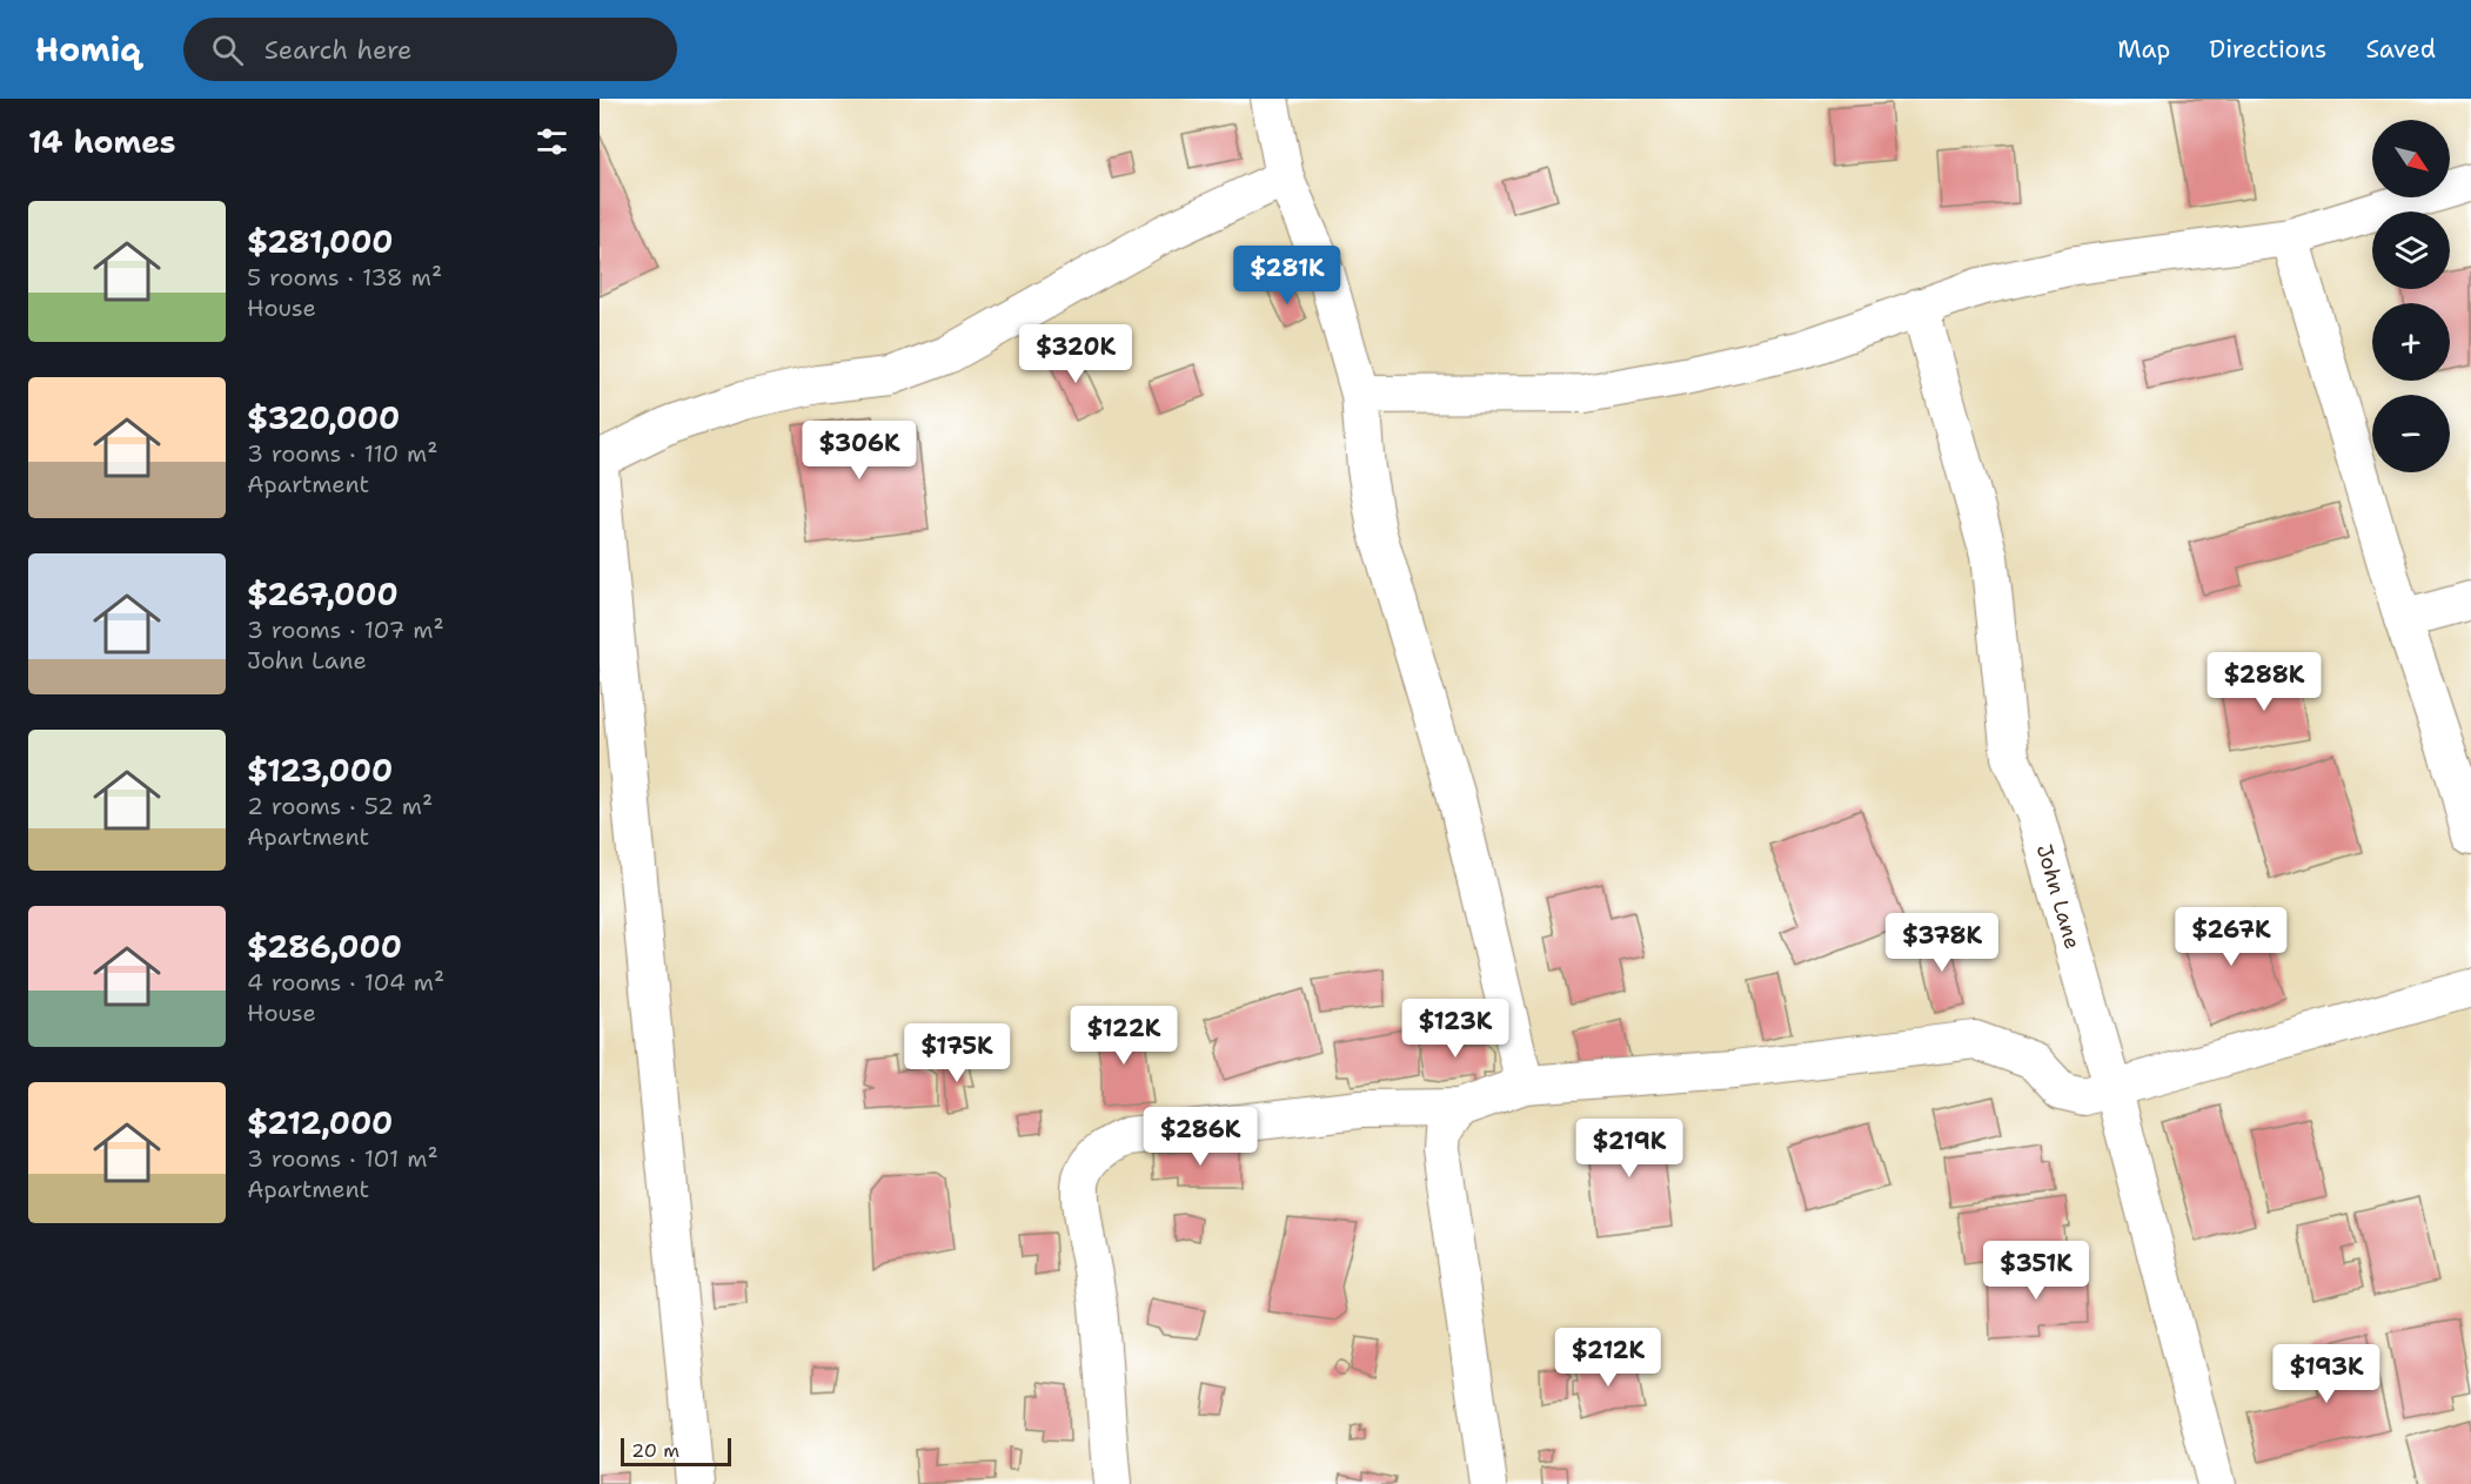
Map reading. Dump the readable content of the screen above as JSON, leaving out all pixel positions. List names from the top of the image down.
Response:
{
  "streets": {
    "street": ["John Lane"]
  },
  "scale_bar": "20 m",
  "north": "bottom right",
  "page": {
    "header": "Homiq",
    "search": "Search here",
    "nav": ["Map", "Directions", "Saved"],
    "heading": "14 homes",
    "map_buttons": ["+", "−"],
    "list": [
      {
        "name": "$281,000",
        "note": "5 rooms · 138 m² · House"
      },
      {
        "name": "$320,000",
        "note": "3 rooms · 110 m² · Apartment"
      },
      {
        "name": "$267,000",
        "note": "3 rooms · 107 m² · John Lane"
      },
      {
        "name": "$123,000",
        "note": "2 rooms · 52 m² · Apartment"
      },
      {
        "name": "$286,000",
        "note": "4 rooms · 104 m² · House"
      },
      {
        "name": "$212,000",
        "note": "3 rooms · 101 m² · Apartment"
      }
    ],
    "price": [
      "$281K",
      "$320K",
      "$306K",
      "$288K",
      "$267K",
      "$378K",
      "$123K",
      "$122K",
      "$175K",
      "$286K",
      "$219K",
      "$351K",
      "$212K",
      "$193K"
    ],
    "scale": "20 m"
  }
}
